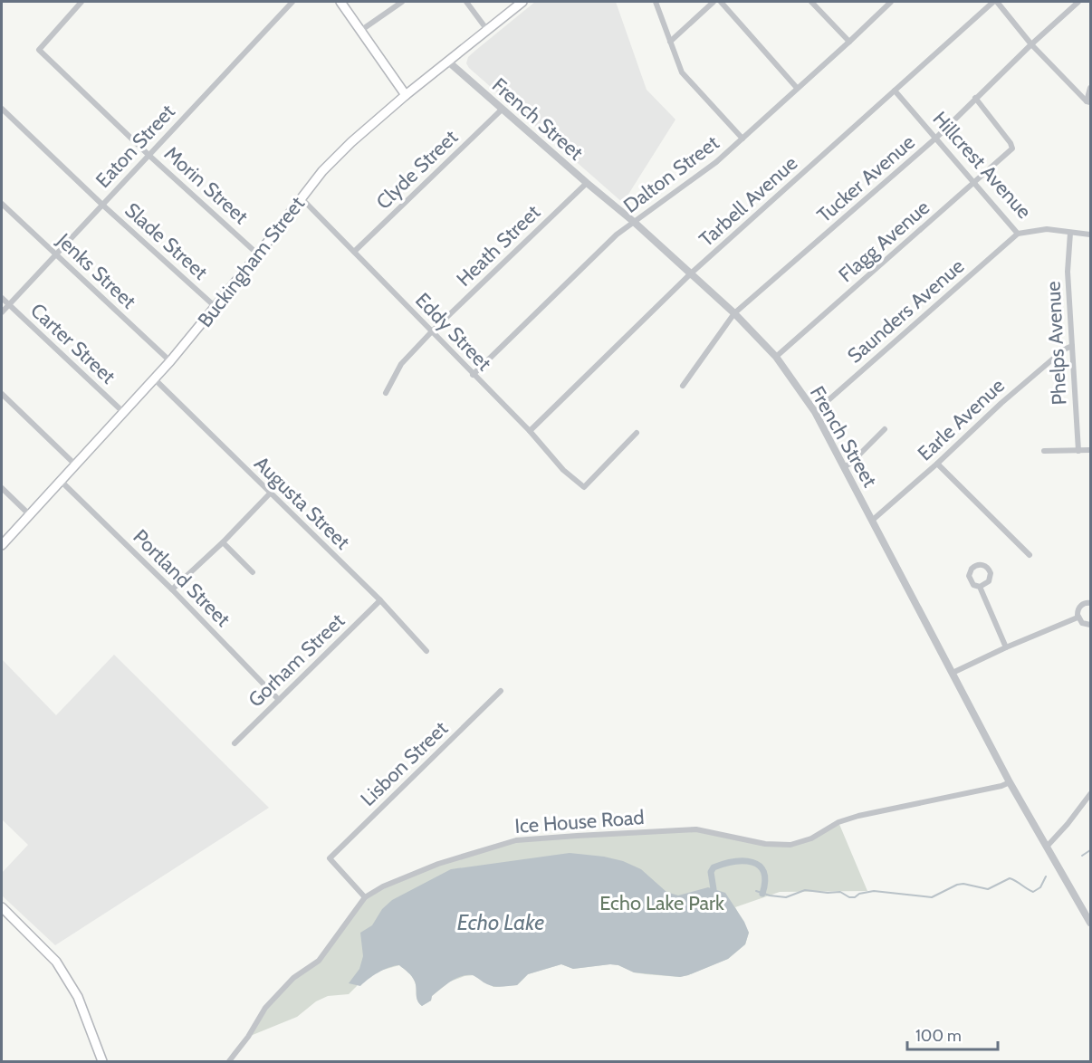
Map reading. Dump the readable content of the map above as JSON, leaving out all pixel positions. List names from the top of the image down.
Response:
{
  "streets": {
    "main road": ["Buckingham Street"],
    "street": [
      "French Street",
      "Eaton Street",
      "Hillcrest Avenue",
      "Clyde Street",
      "Dalton Street",
      "Tucker Avenue",
      "Morin Street",
      "Tarbell Avenue",
      "Slade Street",
      "Flagg Avenue",
      "Heath Street",
      "Jenks Street",
      "Saunders Avenue",
      "Eddy Street",
      "Carter Street",
      "Phelps Avenue",
      "Earle Avenue",
      "Augusta Street",
      "Portland Street",
      "Gorham Street",
      "Lisbon Street",
      "Ice House Road"
    ]
  },
  "crossings": [
    ["French Street", "Clyde Street"],
    ["French Street", "Dalton Street"],
    ["French Street", "Tucker Avenue"],
    ["French Street", "Tarbell Avenue"],
    ["French Street", "Flagg Avenue"],
    ["French Street", "Heath Street"],
    ["French Street", "Buckingham Street"],
    ["French Street", "Saunders Avenue"],
    ["French Street", "Earle Avenue"],
    ["French Street", "Ice House Road"],
    ["Eaton Street", "Morin Street"],
    ["Eaton Street", "Slade Street"],
    ["Eaton Street", "Jenks Street"],
    ["Eaton Street", "Carter Street"],
    ["Hillcrest Avenue", "Tucker Avenue"],
    ["Hillcrest Avenue", "Tarbell Avenue"],
    ["Hillcrest Avenue", "Flagg Avenue"],
    ["Hillcrest Avenue", "Saunders Avenue"],
    ["Hillcrest Avenue", "Phelps Avenue"],
    ["Clyde Street", "Eddy Street"],
    ["Dalton Street", "Eddy Street"],
    ["Tucker Avenue", "Flagg Avenue"],
    ["Morin Street", "Buckingham Street"],
    ["Tarbell Avenue", "Eddy Street"],
    ["Slade Street", "Buckingham Street"],
    ["Heath Street", "Eddy Street"],
    ["Buckingham Street", "Jenks Street"],
    ["Buckingham Street", "Eddy Street"],
    ["Buckingham Street", "Carter Street"],
    ["Buckingham Street", "Augusta Street"],
    ["Buckingham Street", "Portland Street"],
    ["Phelps Avenue", "Earle Avenue"],
    ["Augusta Street", "Gorham Street"],
    ["Portland Street", "Gorham Street"],
    ["Lisbon Street", "Ice House Road"]
  ],
  "water": ["Echo Lake"],
  "parks": ["Echo Lake Park"],
  "scale_bar": "100 m"
}
